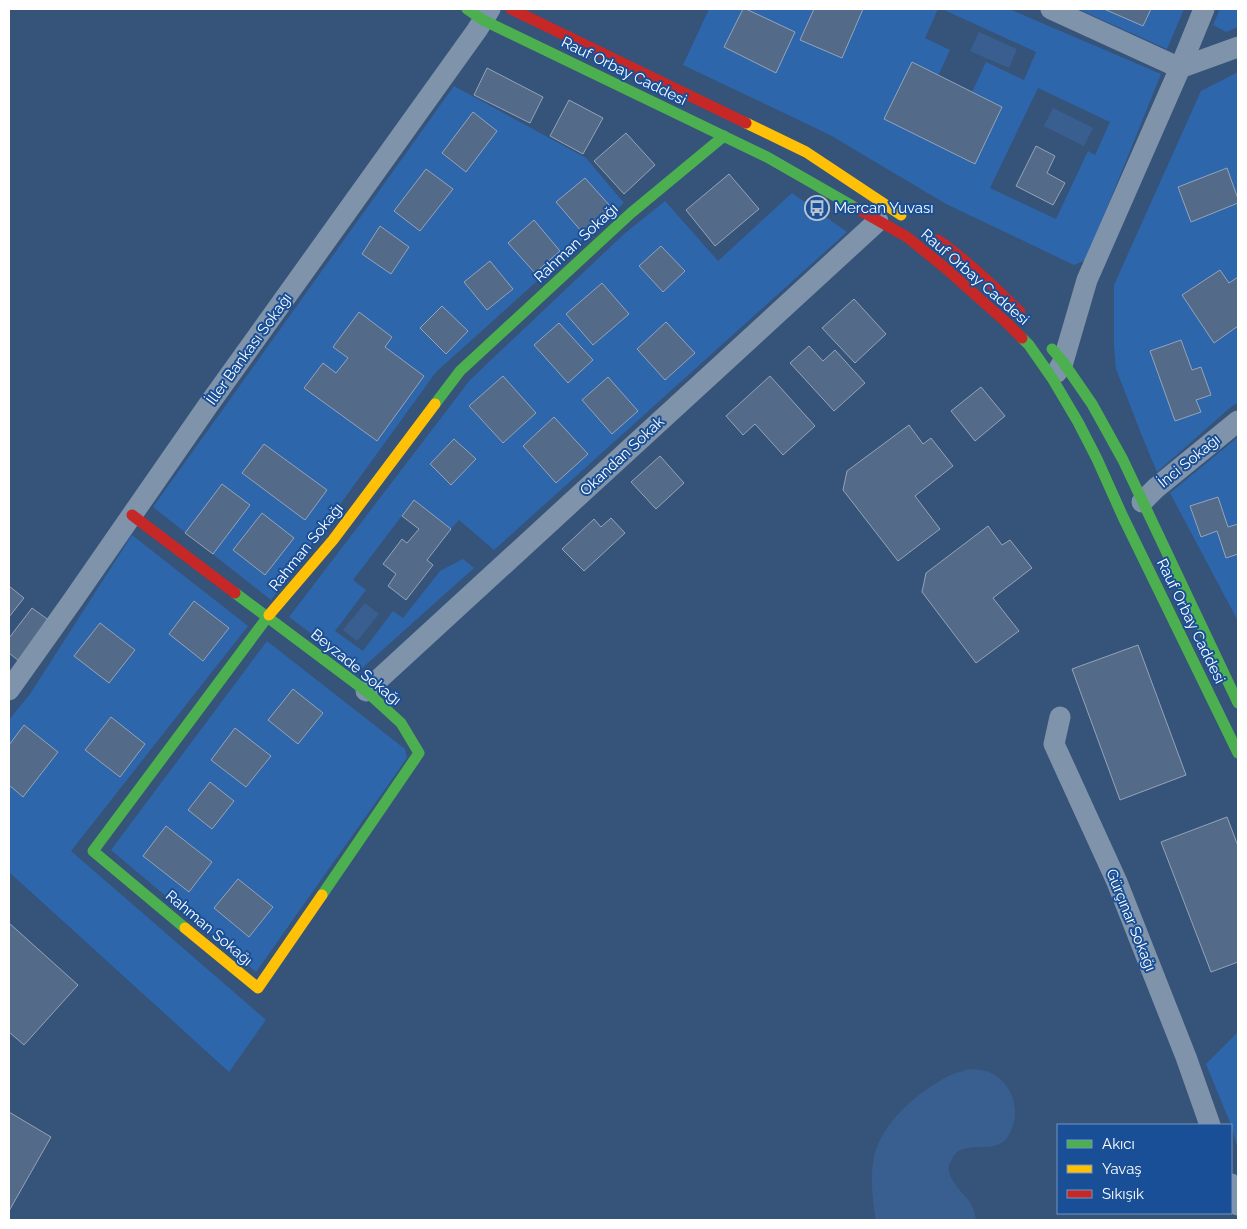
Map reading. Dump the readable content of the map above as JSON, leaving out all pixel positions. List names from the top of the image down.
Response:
{
  "streets": {
    "street": [
      "Rauf Orbay Caddesi",
      "Rahman Sokağı",
      "İller Bankası Sokağı",
      "Okandan Sokak",
      "İnci Sokağı",
      "Beyzade Sokağı",
      "Gürçınar Sokağı"
    ]
  },
  "crossings": [
    ["Rauf Orbay Caddesi", "Rahman Sokağı"],
    ["Rauf Orbay Caddesi", "İller Bankası Sokağı"],
    ["Rauf Orbay Caddesi", "Okandan Sokak"],
    ["Rauf Orbay Caddesi", "İnci Sokağı"],
    ["Rahman Sokağı", "Beyzade Sokağı"],
    ["İller Bankası Sokağı", "Beyzade Sokağı"],
    ["Okandan Sokak", "Beyzade Sokağı"]
  ],
  "places": {
    "bus stop": ["Mercan Yuvası"]
  },
  "legend": ["Akıcı", "Yavaş", "Sıkışık"]
}
